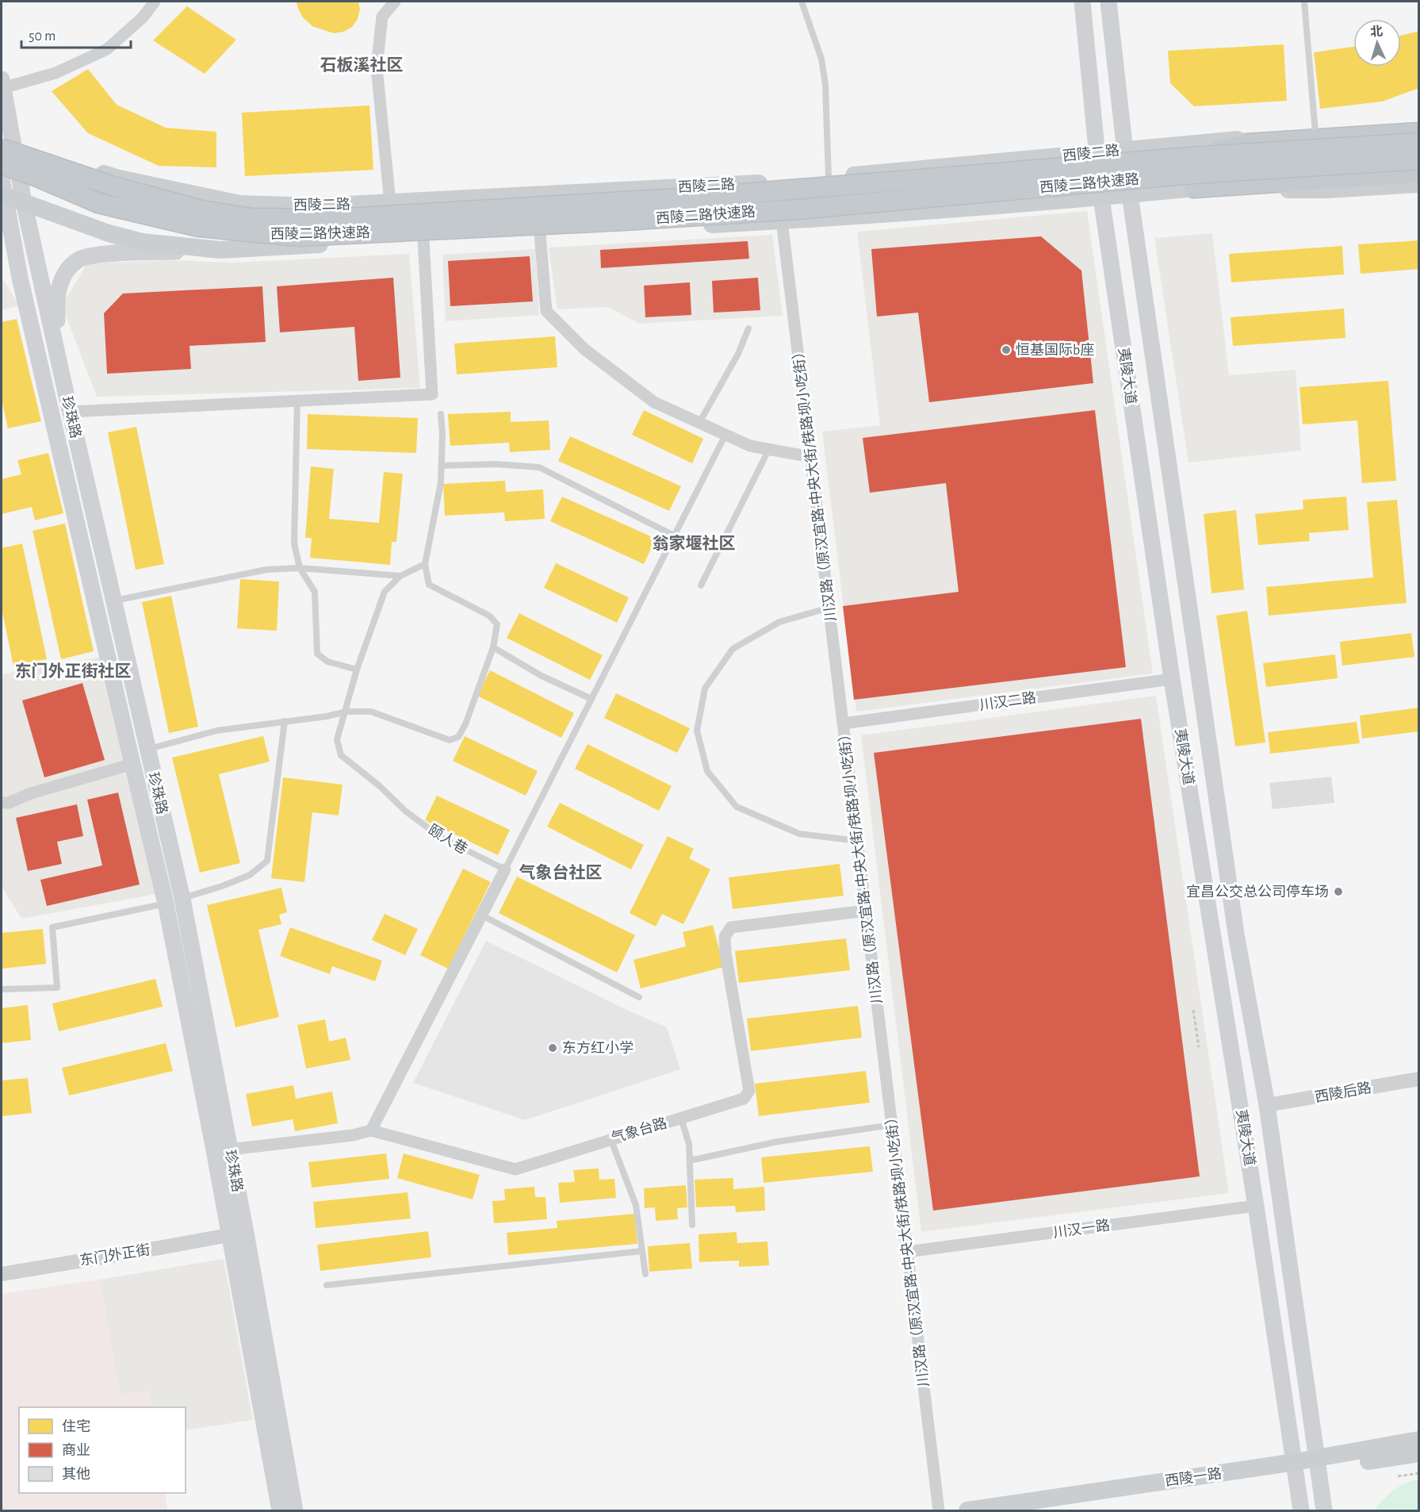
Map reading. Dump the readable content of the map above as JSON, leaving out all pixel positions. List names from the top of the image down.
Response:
{
  "streets": {
    "highway": ["西陵二路快速路"],
    "main road": [
      "西陵二路",
      "夷陵大道",
      "珍珠路",
      "西陵一路"
    ],
    "street": [
      "川汉路（原汉宜路·中央大街/铁路坝小吃街）",
      "川汉二路",
      "西陵后路",
      "气象台路",
      "川汉一路",
      "东门外正街"
    ],
    "lane": ["颐人巷"]
  },
  "crossings": [
    ["西陵二路", "西陵二路快速路"],
    ["西陵二路", "夷陵大道"],
    ["西陵二路", "珍珠路"],
    ["西陵二路快速路", "珍珠路"],
    ["夷陵大道", "川汉二路"],
    ["夷陵大道", "西陵后路"],
    ["夷陵大道", "川汉一路"],
    ["夷陵大道", "西陵一路"],
    ["珍珠路", "气象台路"],
    ["珍珠路", "东门外正街"],
    ["川汉路（原汉宜路·中央大街/铁路坝小吃街）", "川汉二路"],
    ["川汉路（原汉宜路·中央大街/铁路坝小吃街）", "气象台路"],
    ["川汉路（原汉宜路·中央大街/铁路坝小吃街）", "川汉一路"]
  ],
  "districts": [
    "石板溪社区",
    "翁家堰社区",
    "东门外正街社区",
    "气象台社区"
  ],
  "places": ["恒基国际b座", "宜昌公交总公司停车场", "东方红小学"],
  "legend": ["住宅", "商业", "其他"],
  "scale_bar": "50 m",
  "north": "top"
}
